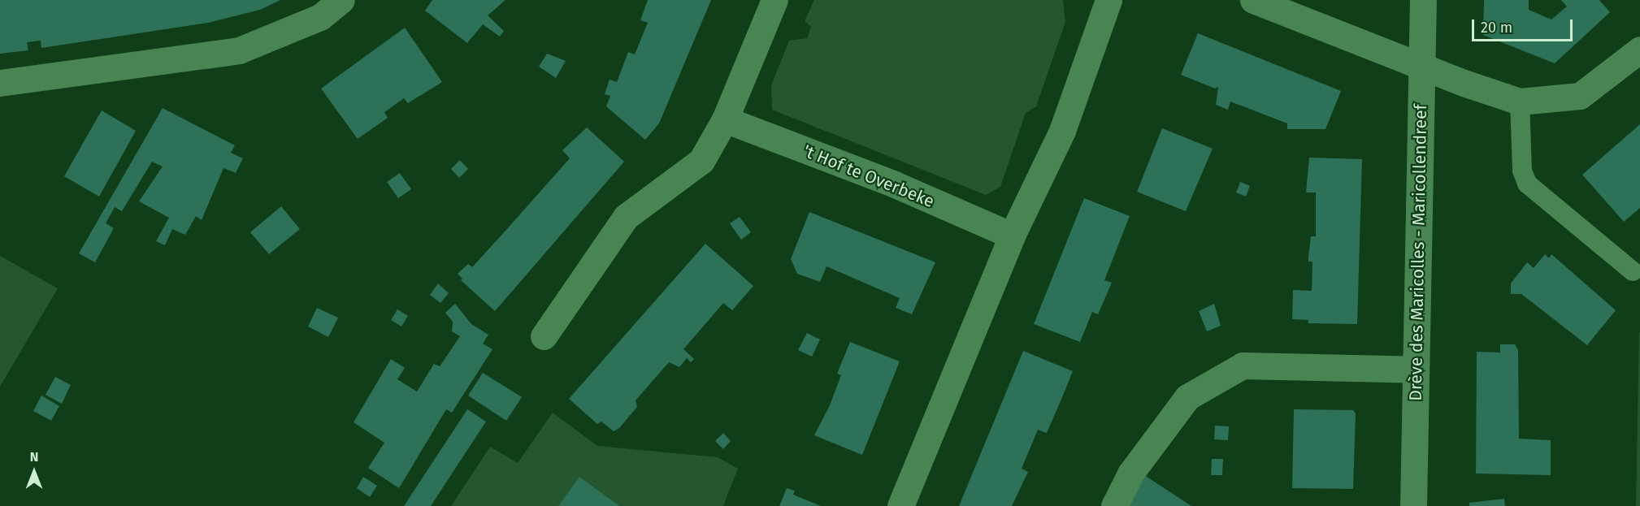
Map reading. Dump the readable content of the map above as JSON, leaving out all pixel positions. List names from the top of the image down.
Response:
{
  "streets": {
    "street": ["'t Hof te Overbeke", "Drève des Maricolles - Maricollendreef"]
  },
  "scale_bar": "20 m",
  "north": "top"
}
